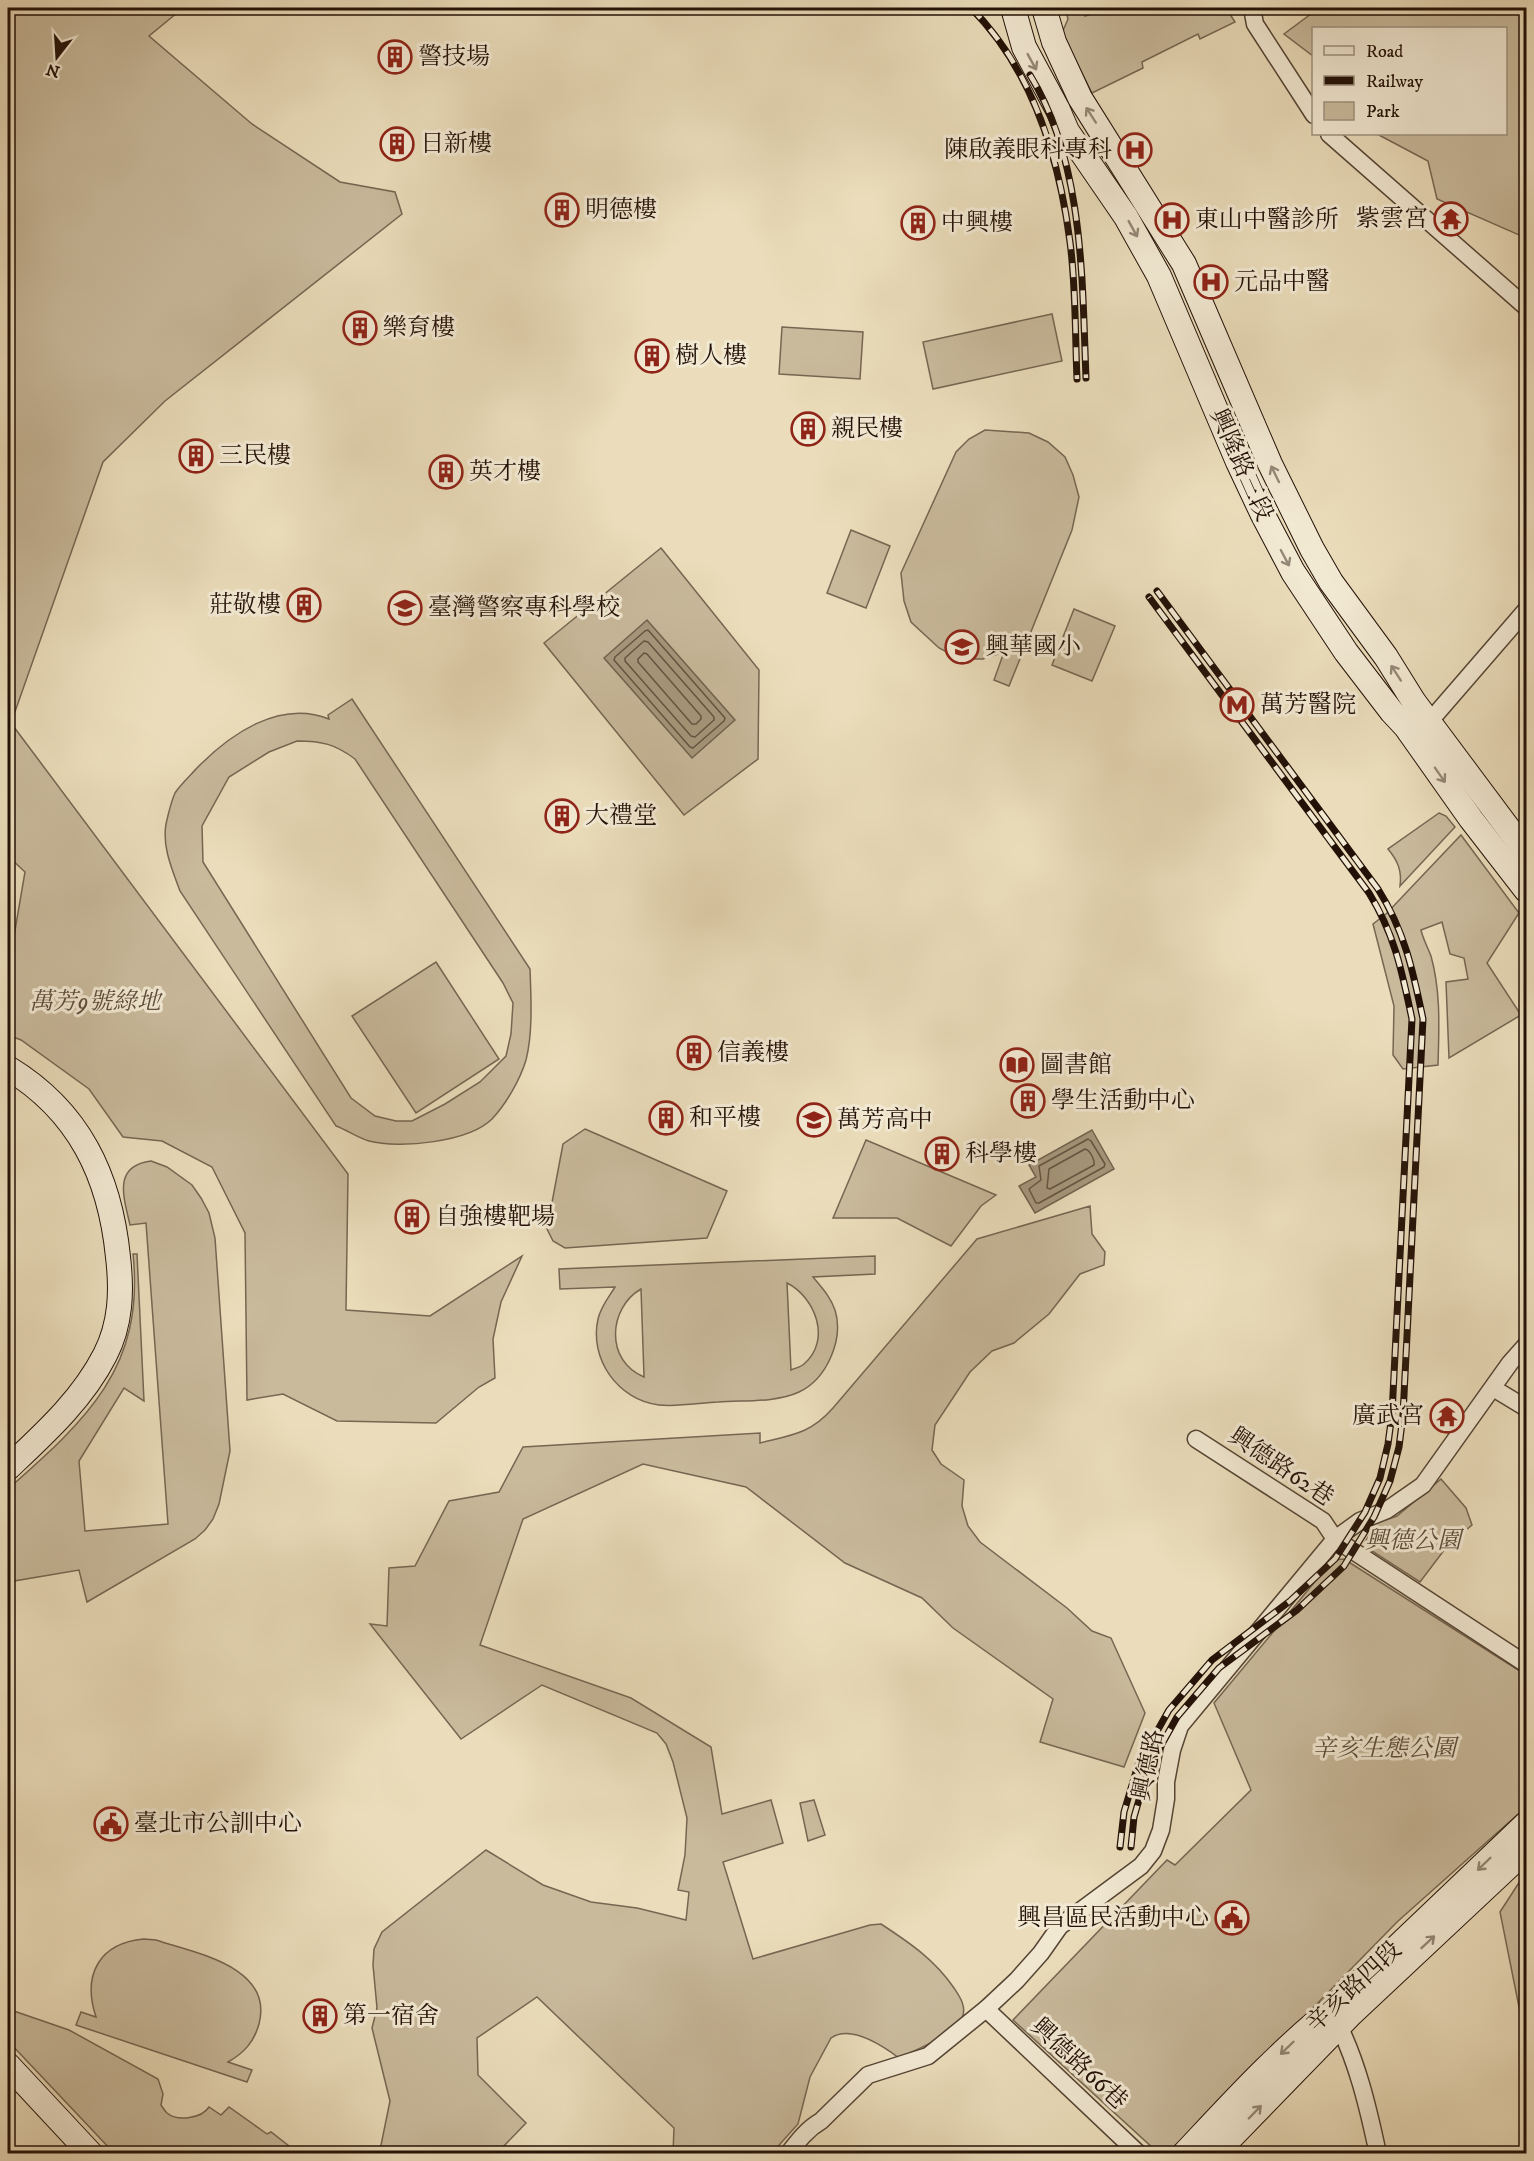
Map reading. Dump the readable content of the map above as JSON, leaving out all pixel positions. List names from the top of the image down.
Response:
{
  "streets": {
    "main road": ["興隆路三段", "辛亥路四段"],
    "street": ["興德路62巷", "興德路", "興德路66巷"]
  },
  "crossings": [
    ["興德路62巷", "興德路"],
    ["興德路", "興德路66巷"]
  ],
  "parks": ["萬芳9號綠地", "興德公園", "辛亥生態公園"],
  "places": {
    "building": [
      "警技場",
      "日新樓",
      "明德樓",
      "中興樓",
      "樂育樓",
      "樹人樓",
      "親民樓",
      "三民樓",
      "英才樓",
      "莊敬樓",
      "大禮堂",
      "信義樓",
      "學生活動中心",
      "和平樓",
      "科學樓",
      "自強樓靶場",
      "第一宿舍"
    ],
    "hospital": ["陳啟義眼科專科", "東山中醫診所", "元品中醫"],
    "temple": ["紫雲宮", "廣武宮"],
    "school or university": ["臺灣警察專科學校", "興華國小", "萬芳高中"],
    "metro station": ["萬芳醫院"],
    "library": ["圖書館"],
    "public building": ["臺北市公訓中心", "興昌區民活動中心"]
  },
  "legend": ["Road", "Railway", "Park"],
  "north": "bottom"
}
